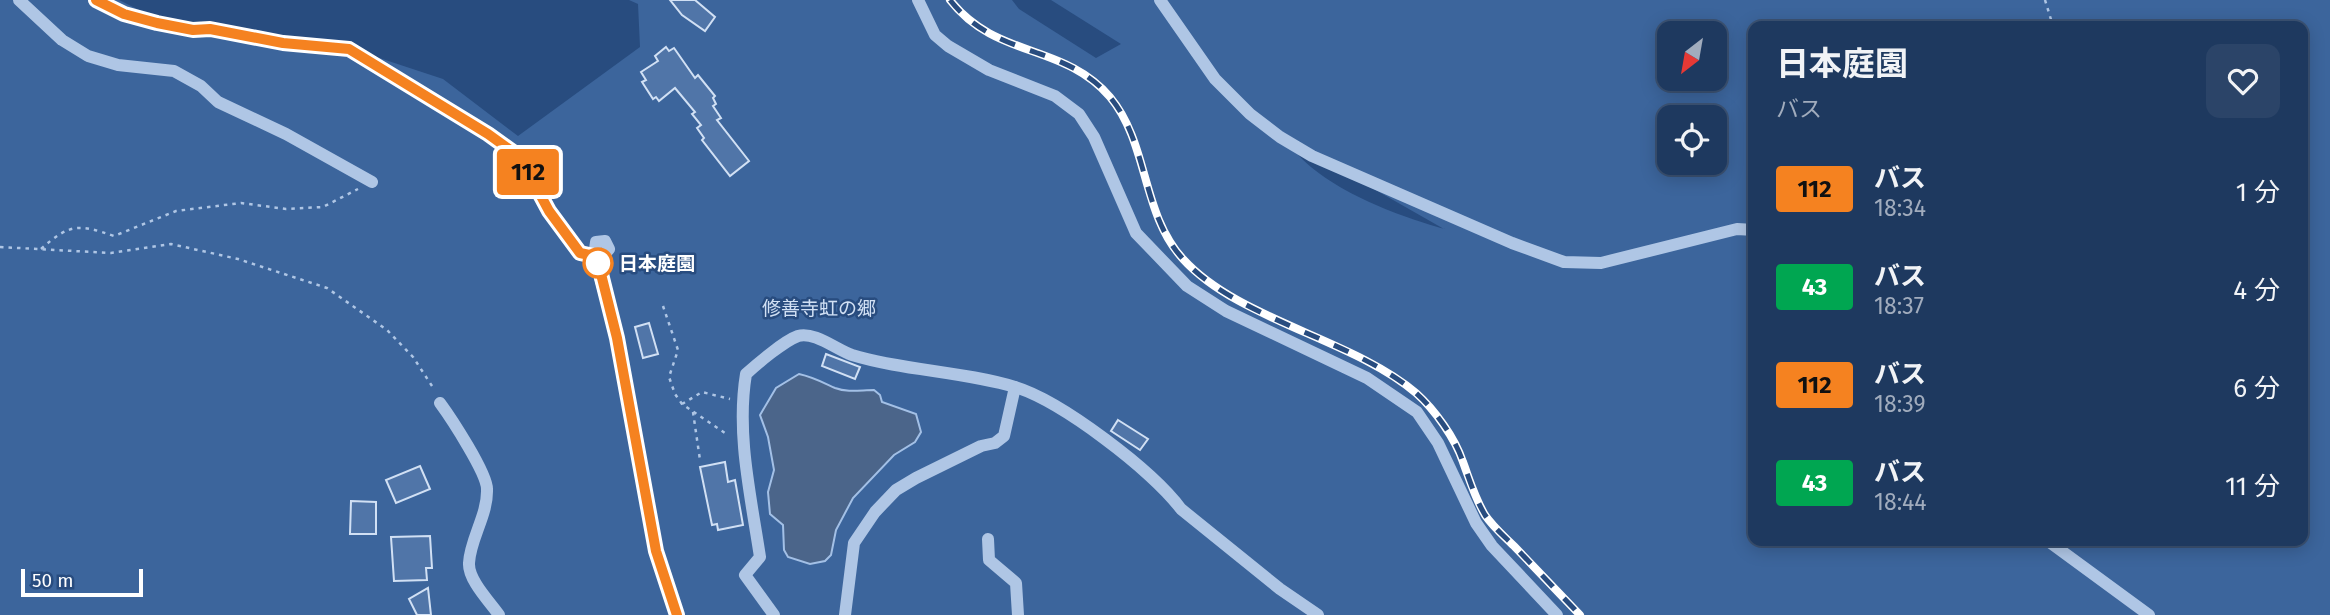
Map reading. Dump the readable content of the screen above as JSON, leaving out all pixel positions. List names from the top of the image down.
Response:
{
  "parks": ["修善寺虹の郷"],
  "places": ["日本庭園"],
  "lines": ["bus line 112"],
  "scale_bar": "50 m",
  "north": "bottom left",
  "page": {
    "on_map": "112",
    "heading": ["日本庭園", "バス"],
    "list": [
      {
        "mark": "112",
        "name": "バス",
        "note": "18:34",
        "value": "1 分"
      },
      {
        "mark": "43",
        "name": "バス",
        "note": "18:37",
        "value": "4 分"
      },
      {
        "mark": "112",
        "name": "バス",
        "note": "18:39",
        "value": "6 分"
      },
      {
        "mark": "43",
        "name": "バス",
        "note": "18:44",
        "value": "11 分"
      }
    ],
    "scale": "50 m"
  }
}
